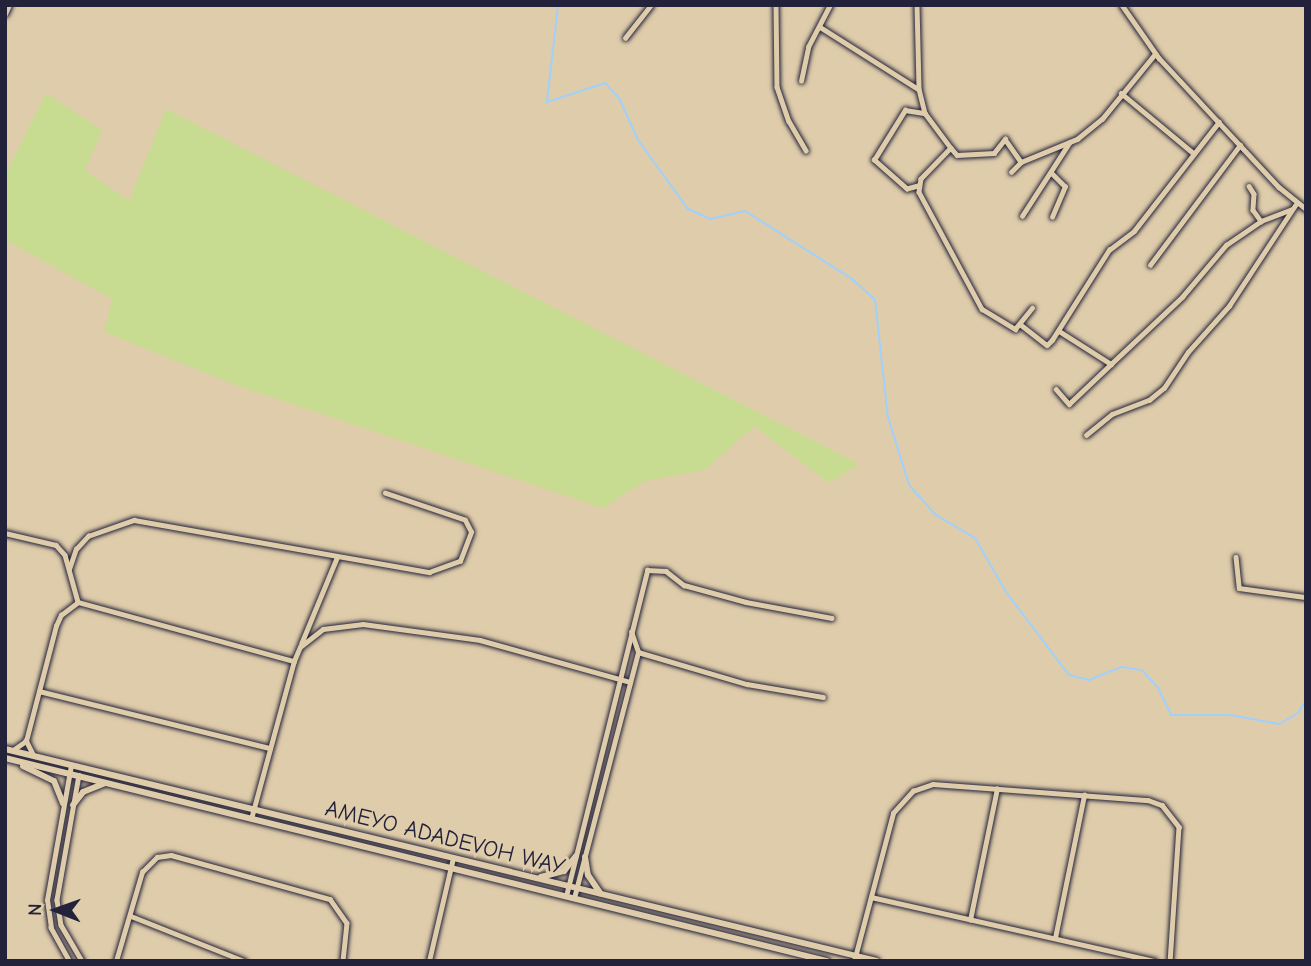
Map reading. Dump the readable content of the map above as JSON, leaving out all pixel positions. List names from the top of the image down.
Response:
{
  "streets": {
    "street": ["AMEYO ADADEVOH WAY"]
  },
  "north": "left"
}
